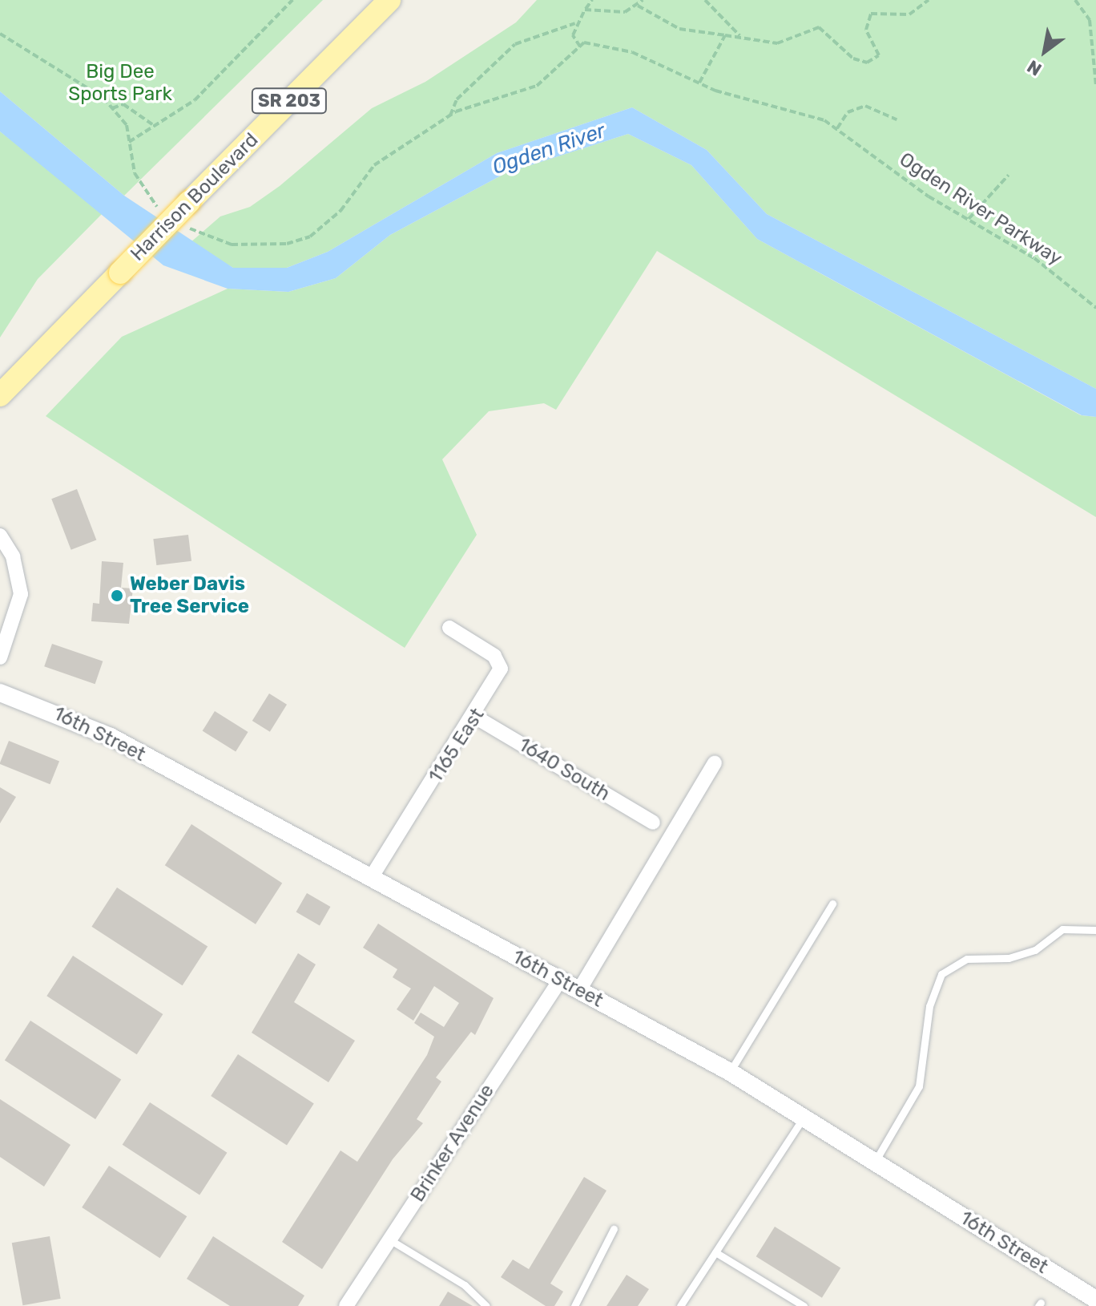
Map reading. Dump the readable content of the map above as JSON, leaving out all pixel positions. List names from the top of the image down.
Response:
{
  "streets": {
    "main road": ["SR 203", "Harrison Boulevard"],
    "street": [
      "16th Street",
      "1165 East",
      "1640 South",
      "Brinker Avenue"
    ],
    "path": ["Ogden River Parkway"]
  },
  "crossings": [
    ["16th Street", "1165 East"],
    ["16th Street", "Brinker Avenue"],
    ["1165 East", "1640 South"]
  ],
  "water": ["Ogden River"],
  "parks": ["Big Dee Sports Park"],
  "places": ["Weber Davis Tree Service"],
  "north": "bottom left"
}
